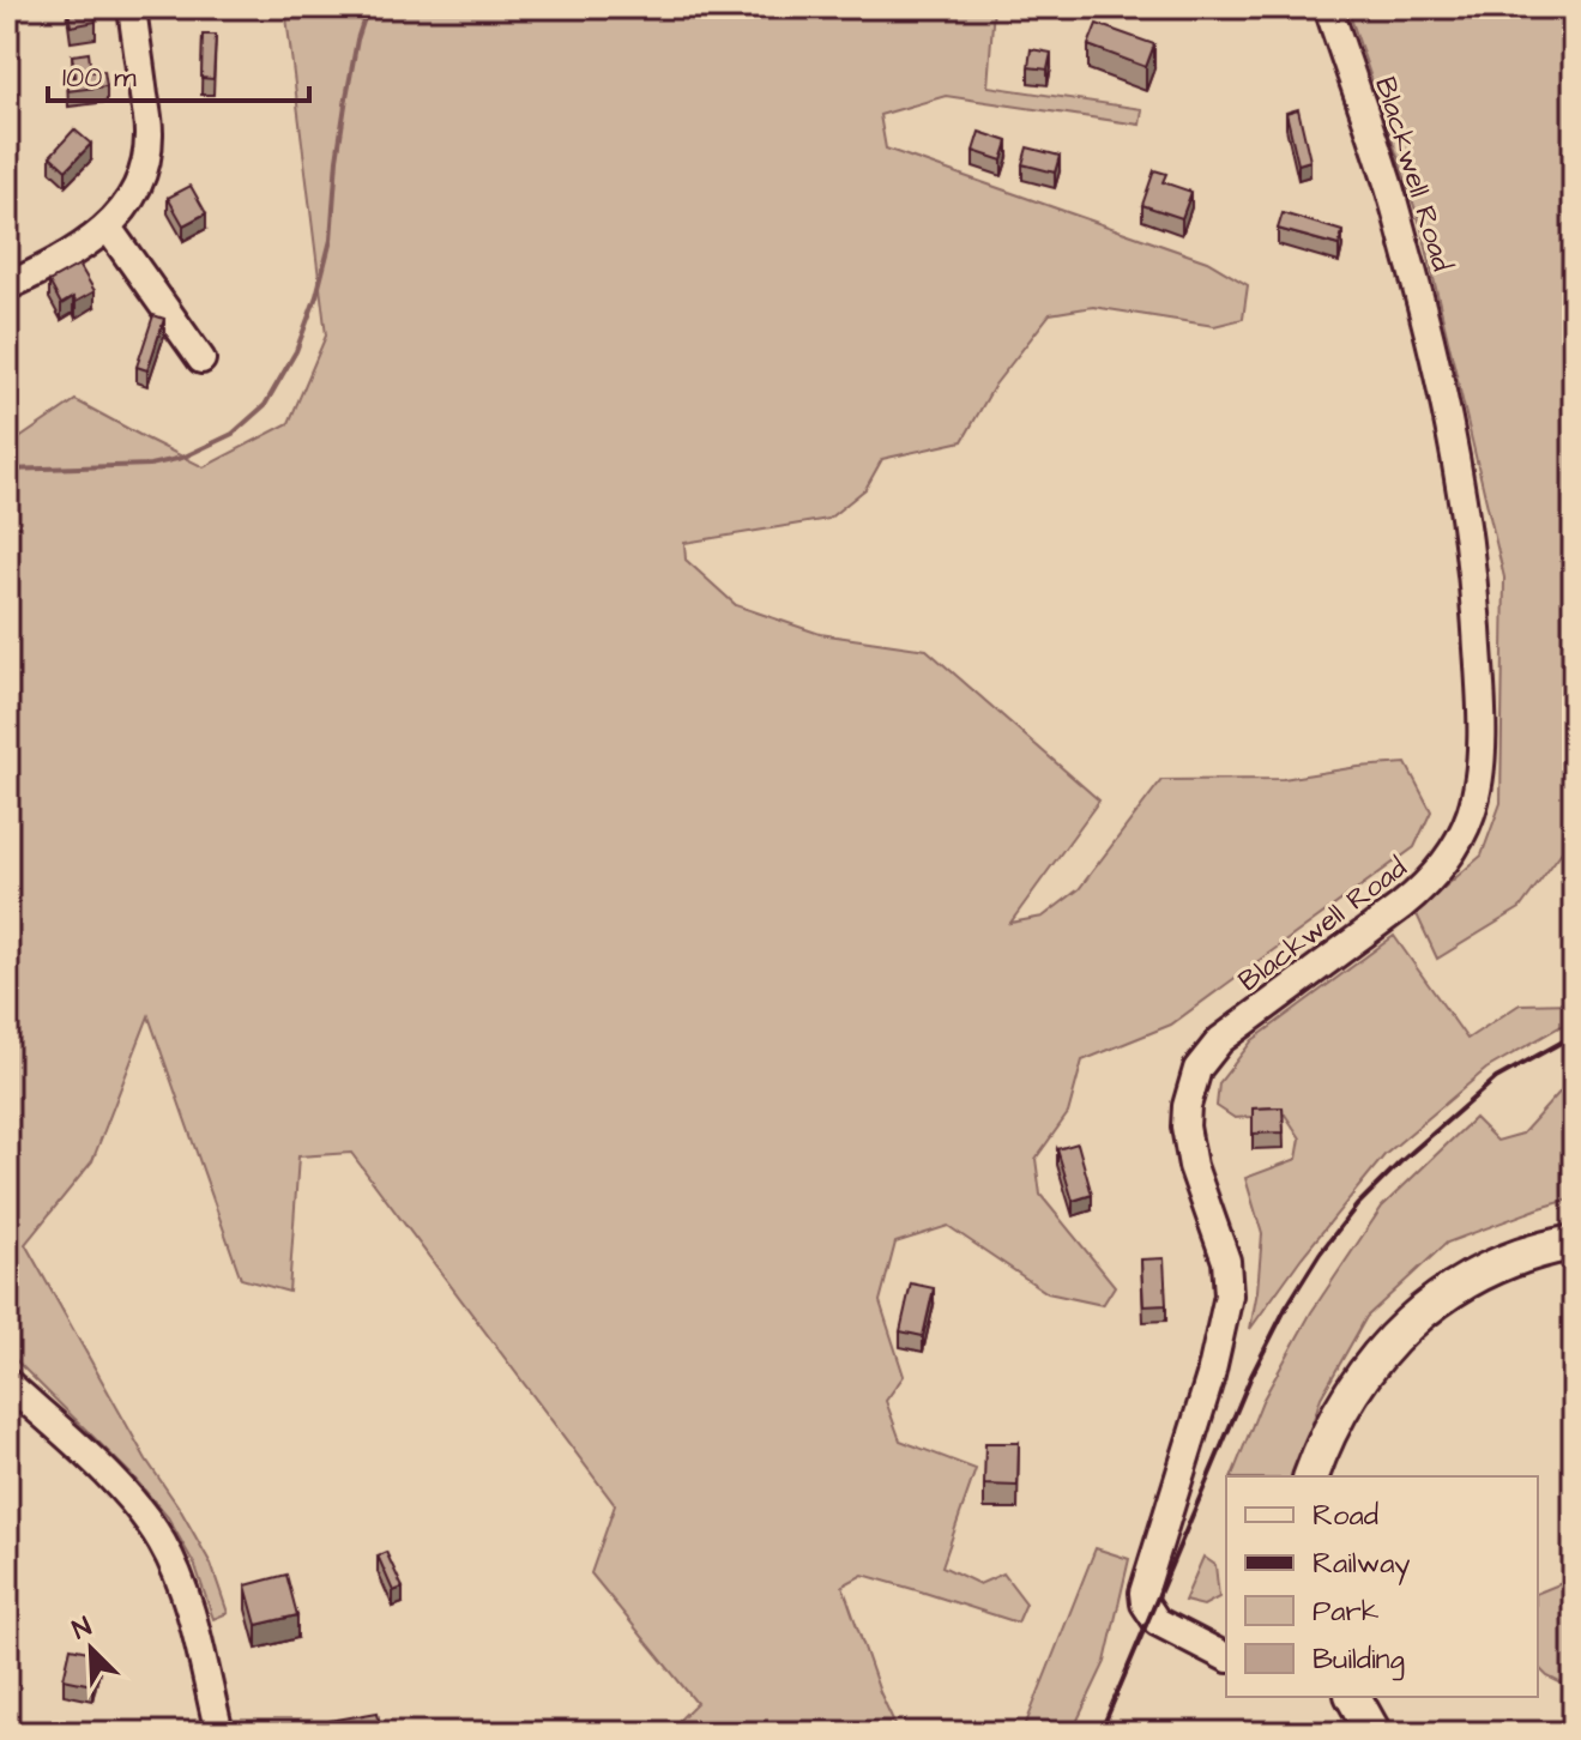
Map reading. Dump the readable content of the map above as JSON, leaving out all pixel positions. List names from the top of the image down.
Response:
{
  "streets": {
    "street": ["Blackwell Road"]
  },
  "legend": [
    "Road",
    "Railway",
    "Park",
    "Building"
  ],
  "scale_bar": "100 m",
  "north": "top left"
}
